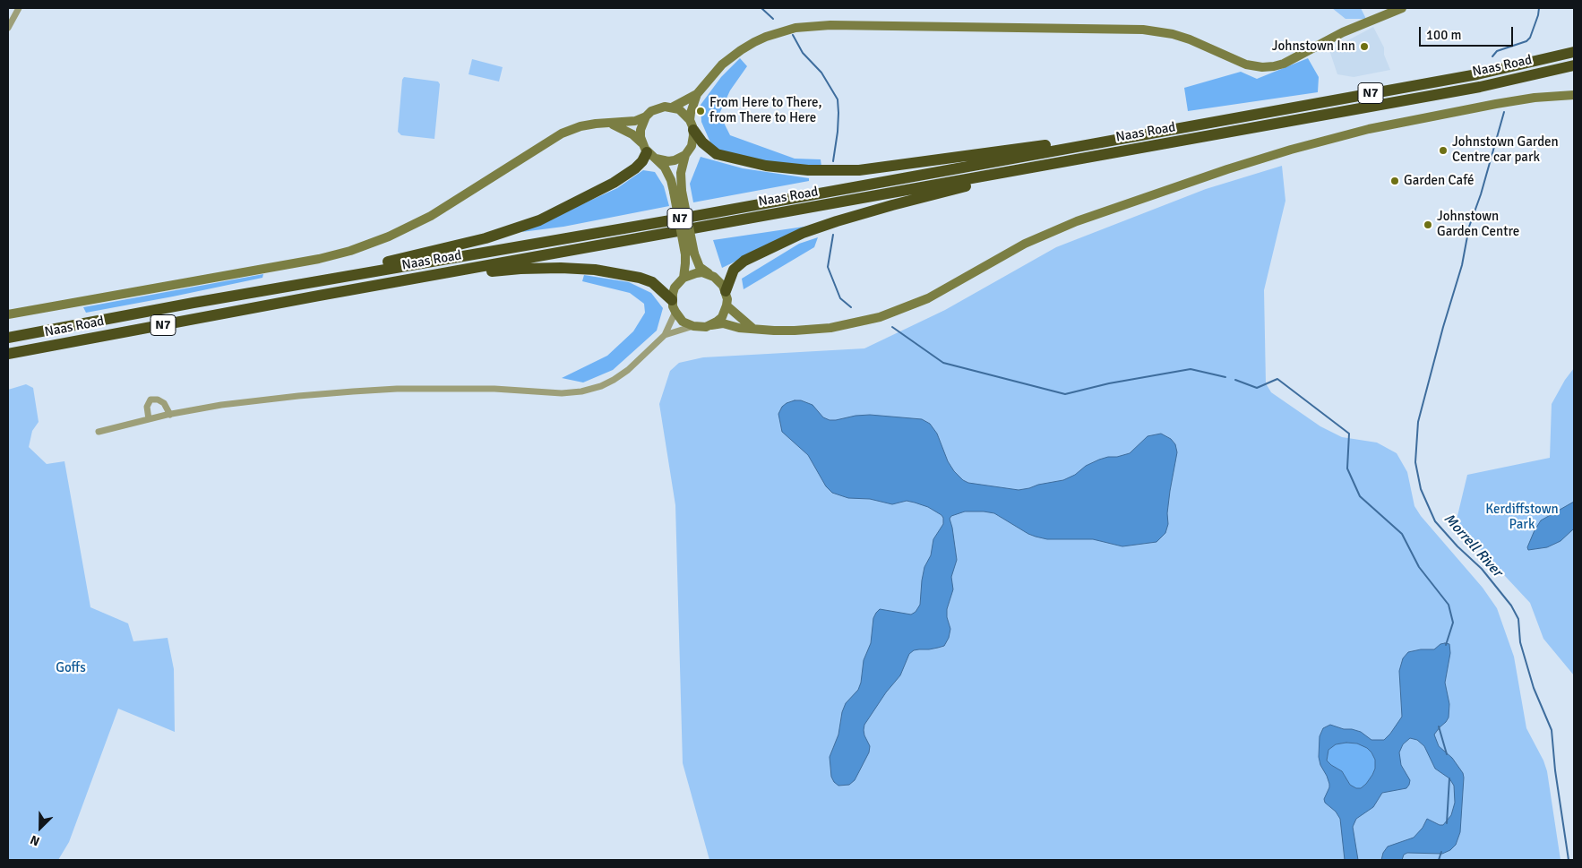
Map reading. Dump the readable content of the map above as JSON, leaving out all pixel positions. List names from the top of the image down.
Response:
{
  "streets": {
    "highway": ["Naas Road", "N7"]
  },
  "crossings": [
    ["Naas Road", "N7"]
  ],
  "water": ["Morrell River"],
  "parks": ["Kerdiffstown Park", "Goffs"],
  "places": [
    "Johnstown Inn",
    "From Here to There, from There to Here",
    "Johnstown Garden Centre car park",
    "Garden Café",
    "Johnstown Garden Centre"
  ],
  "scale_bar": "100 m",
  "north": "bottom left"
}
